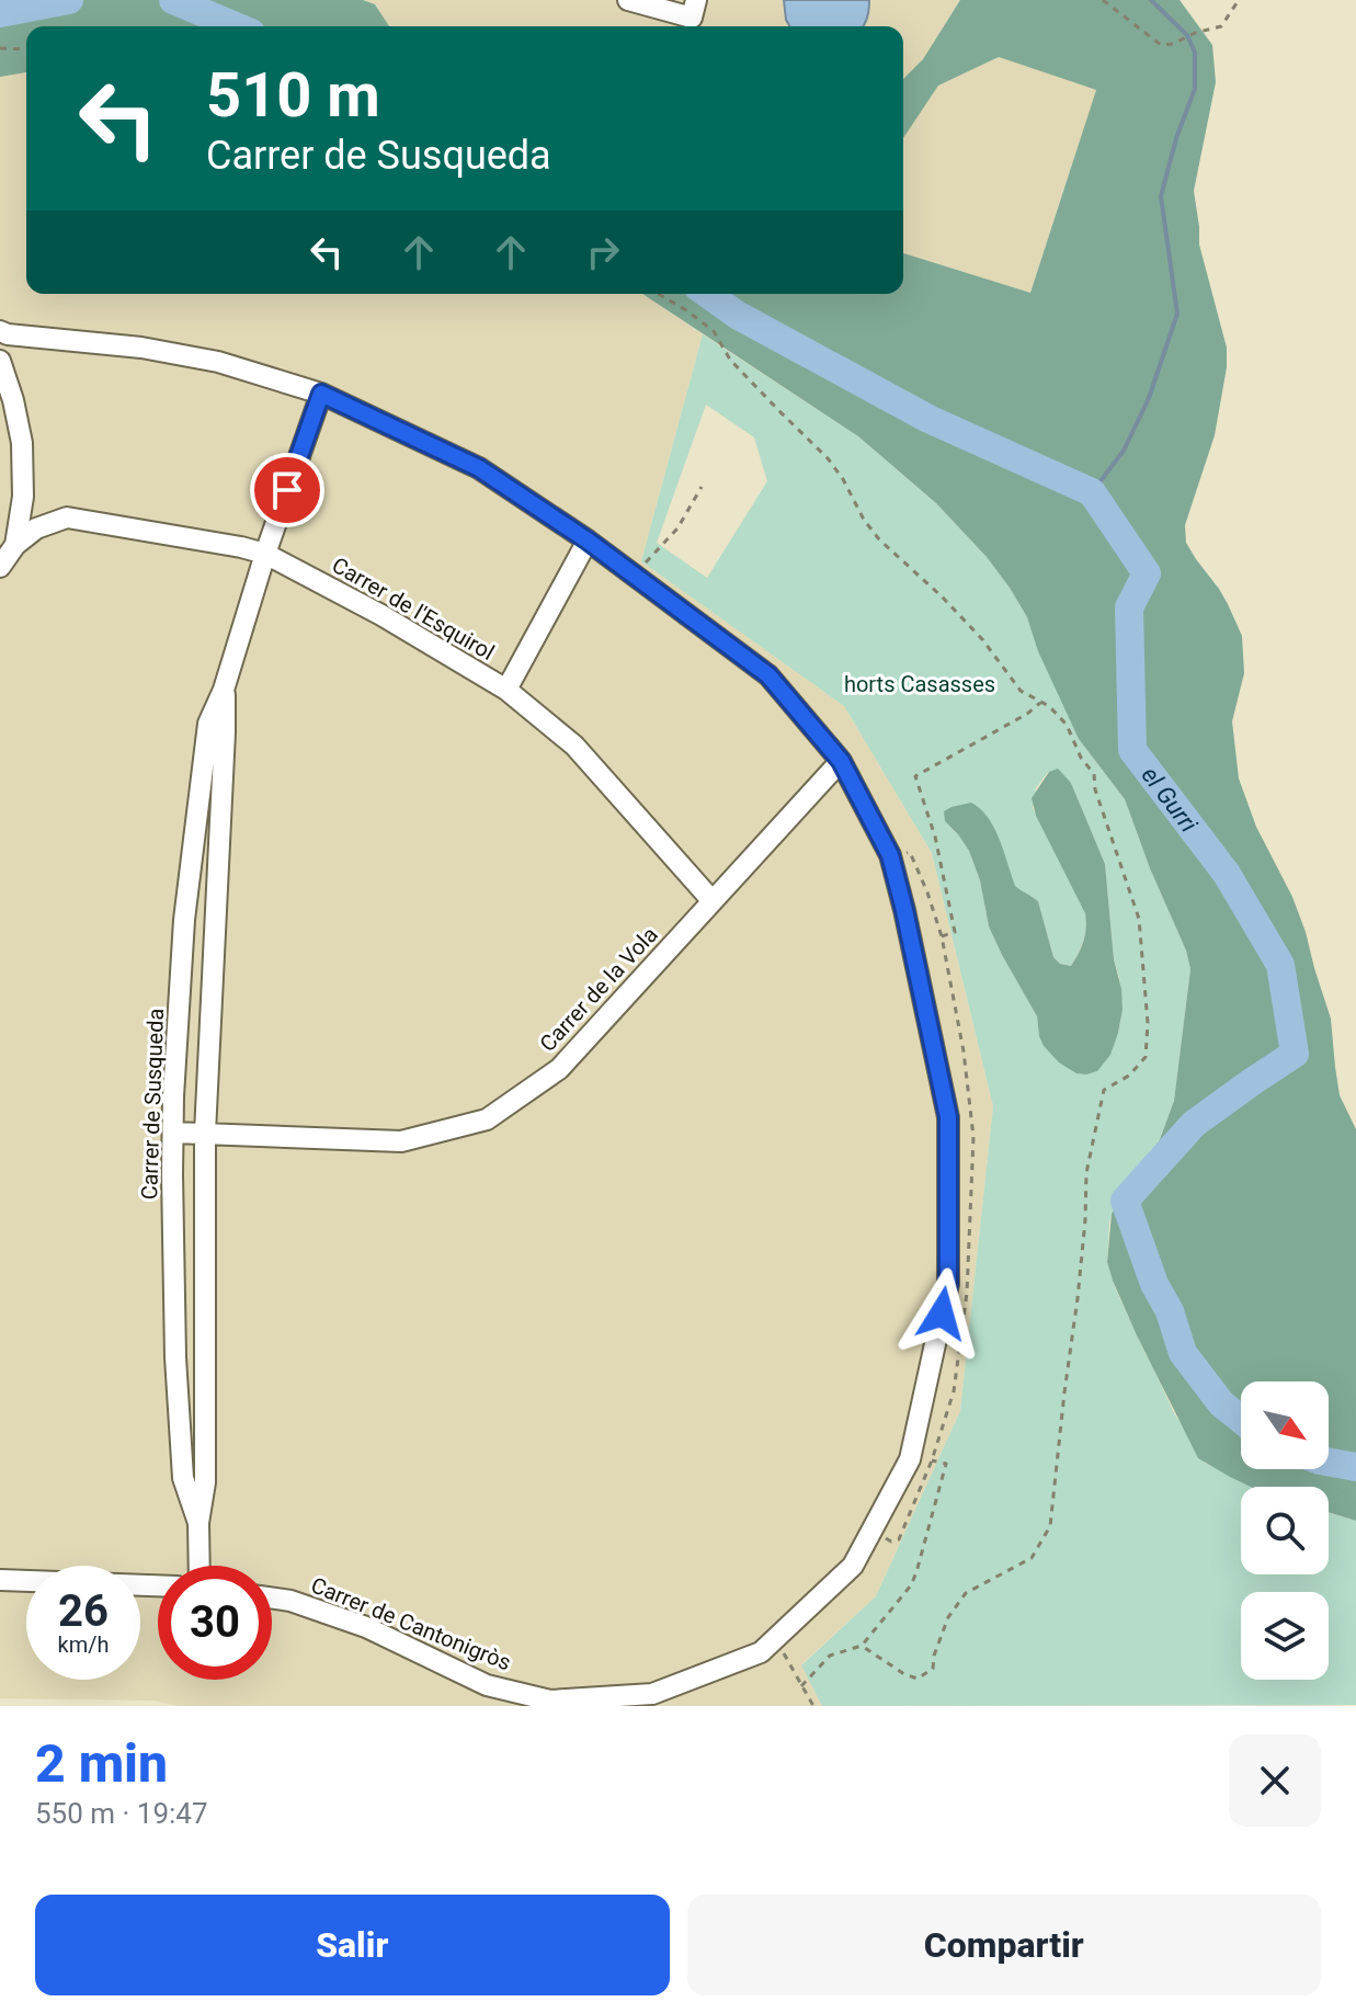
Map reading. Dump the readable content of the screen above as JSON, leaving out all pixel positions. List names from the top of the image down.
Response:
{
  "streets": {
    "street": [
      "Carrer de l'Esquirol",
      "Carrer de la Vola",
      "Carrer de Susqueda",
      "Carrer de Cantonigròs"
    ]
  },
  "crossings": [
    ["Carrer de l'Esquirol", "Carrer de la Vola"],
    ["Carrer de l'Esquirol", "Carrer de Susqueda"],
    ["Carrer de la Vola", "Carrer de Susqueda"],
    ["Carrer de la Vola", "Carrer de Cantonigròs"],
    ["Carrer de Susqueda", "Carrer de Cantonigròs"]
  ],
  "water": ["el Gurri"],
  "parks": ["horts Casasses"],
  "north": "bottom right",
  "page": {
    "turn": ["510 m", "Carrer de Susqueda"],
    "speed": "26 km/h",
    "limit": "30",
    "heading": ["2 min", "550 m · 19:47"],
    "buttons": ["Salir", "Compartir"]
  }
}
